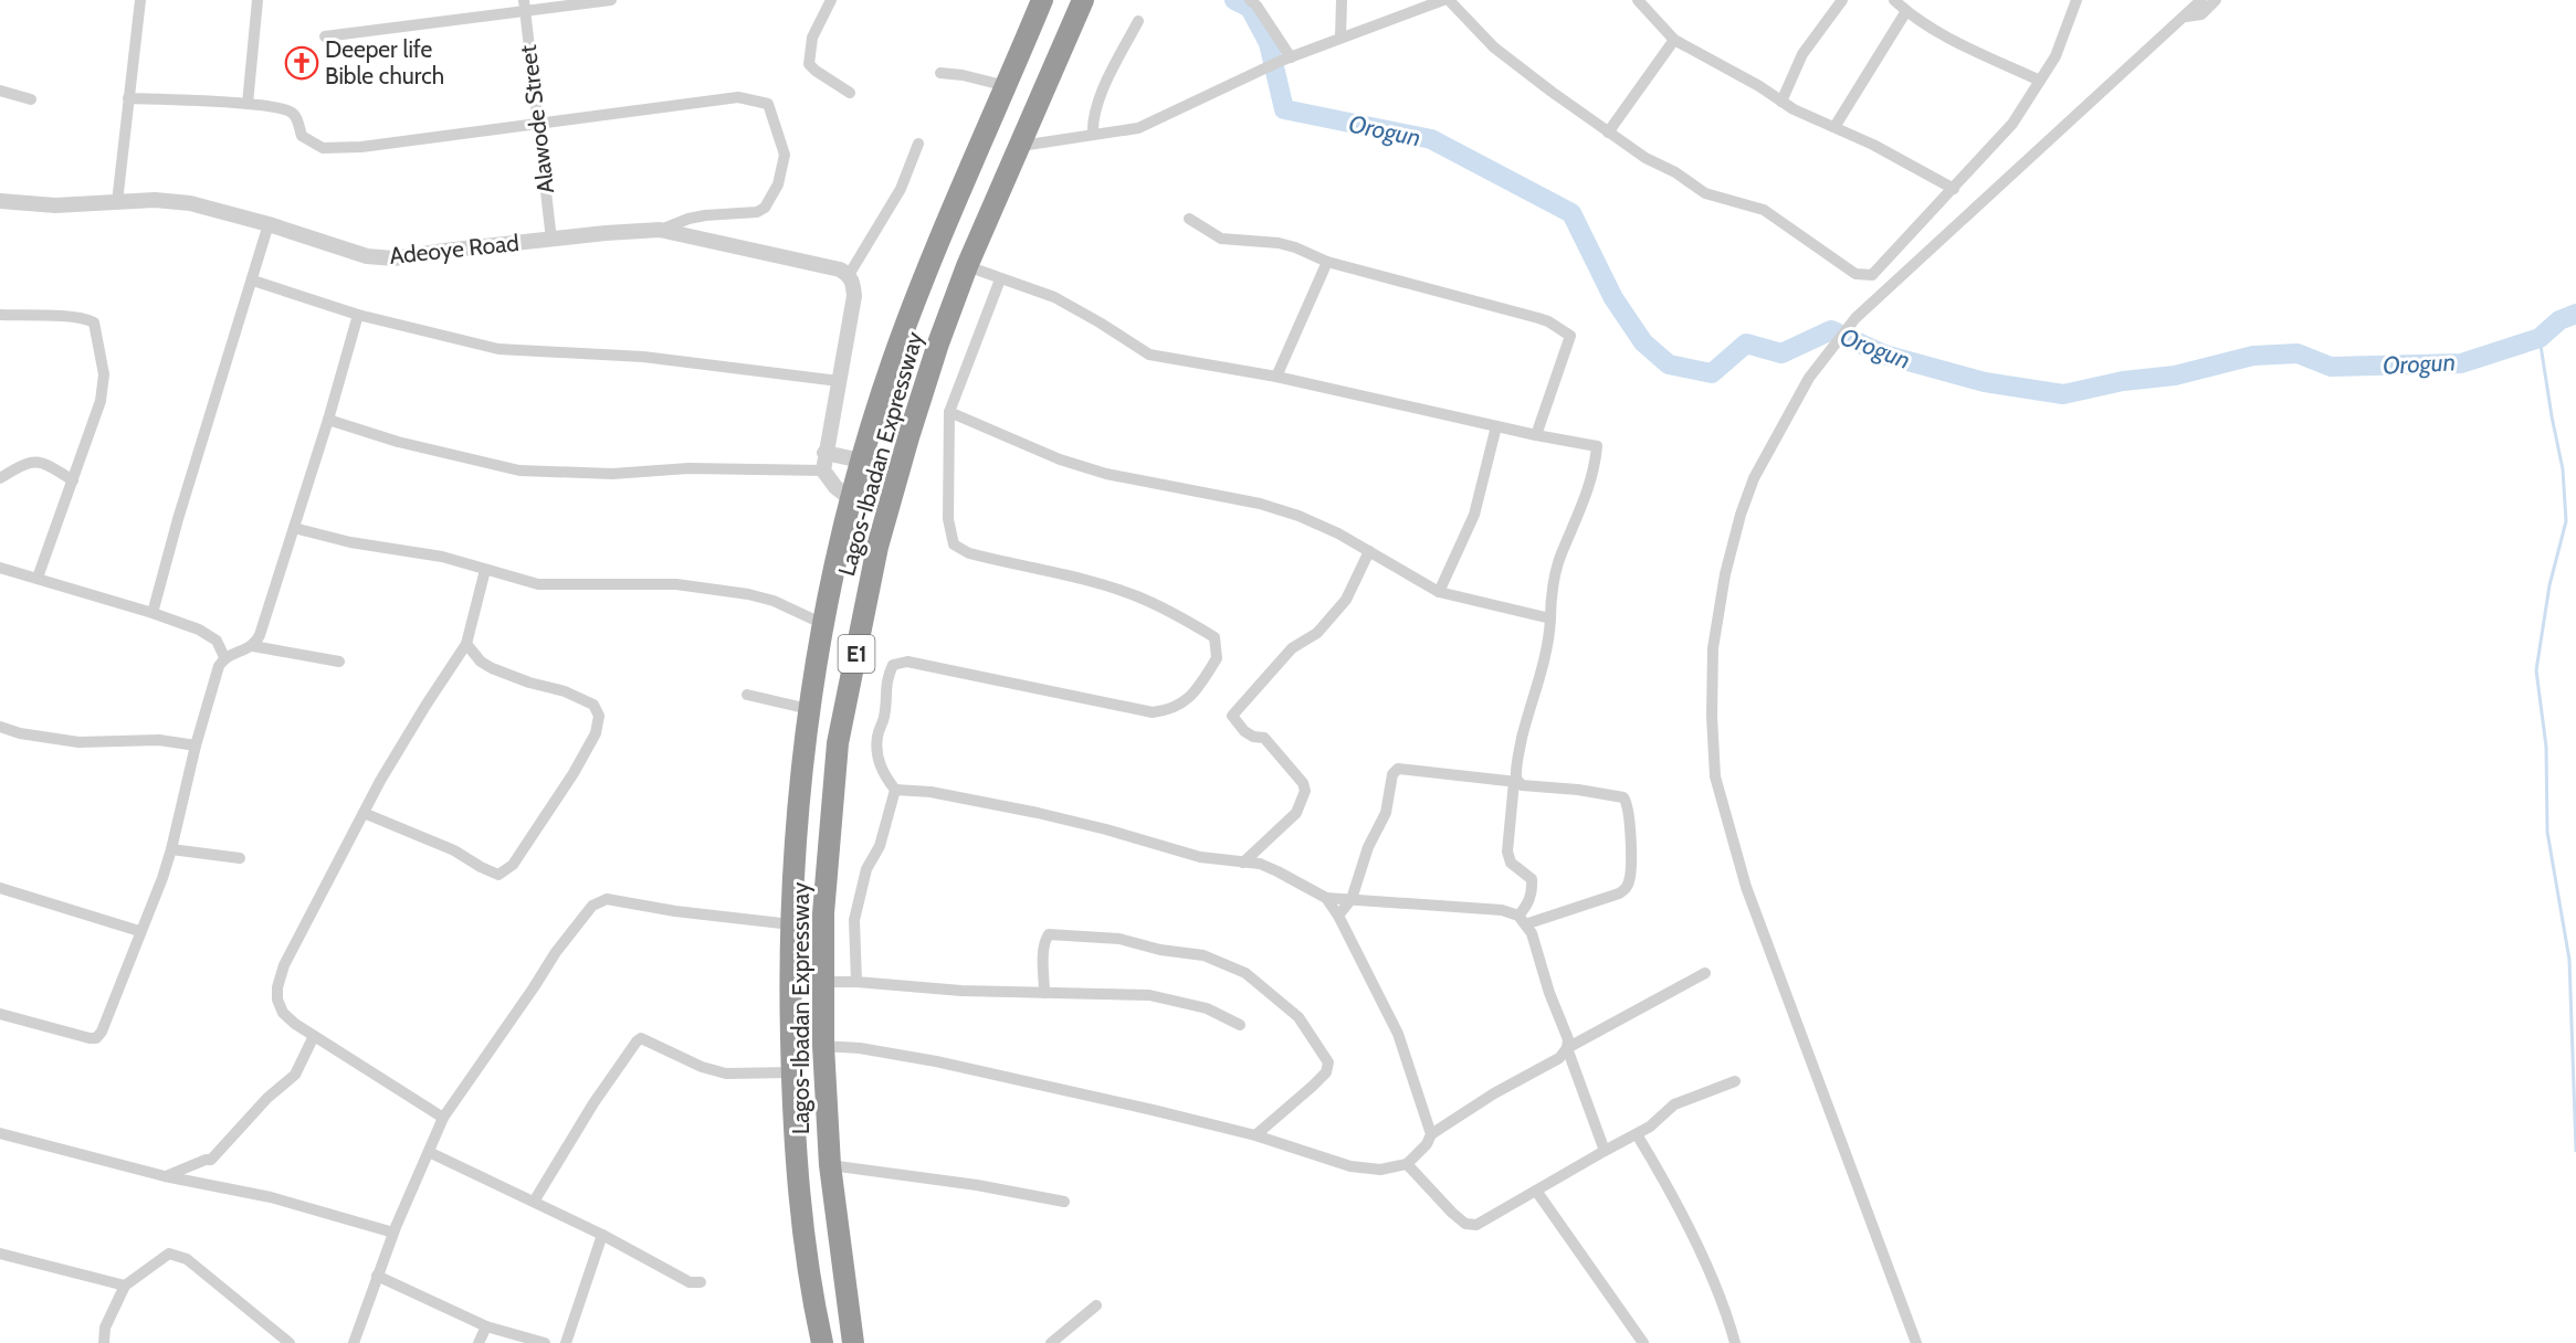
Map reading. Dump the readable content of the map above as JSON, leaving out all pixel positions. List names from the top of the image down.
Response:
{
  "streets": {
    "highway": ["Lagos-Ibadan Expressway", "E1"],
    "street": ["Alawode Street", "Adeoye Road"]
  },
  "crossings": [
    ["Alawode Street", "Adeoye Road"]
  ],
  "water": ["Orogun"],
  "places": {
    "church": ["Deeper life Bible church"]
  }
}
